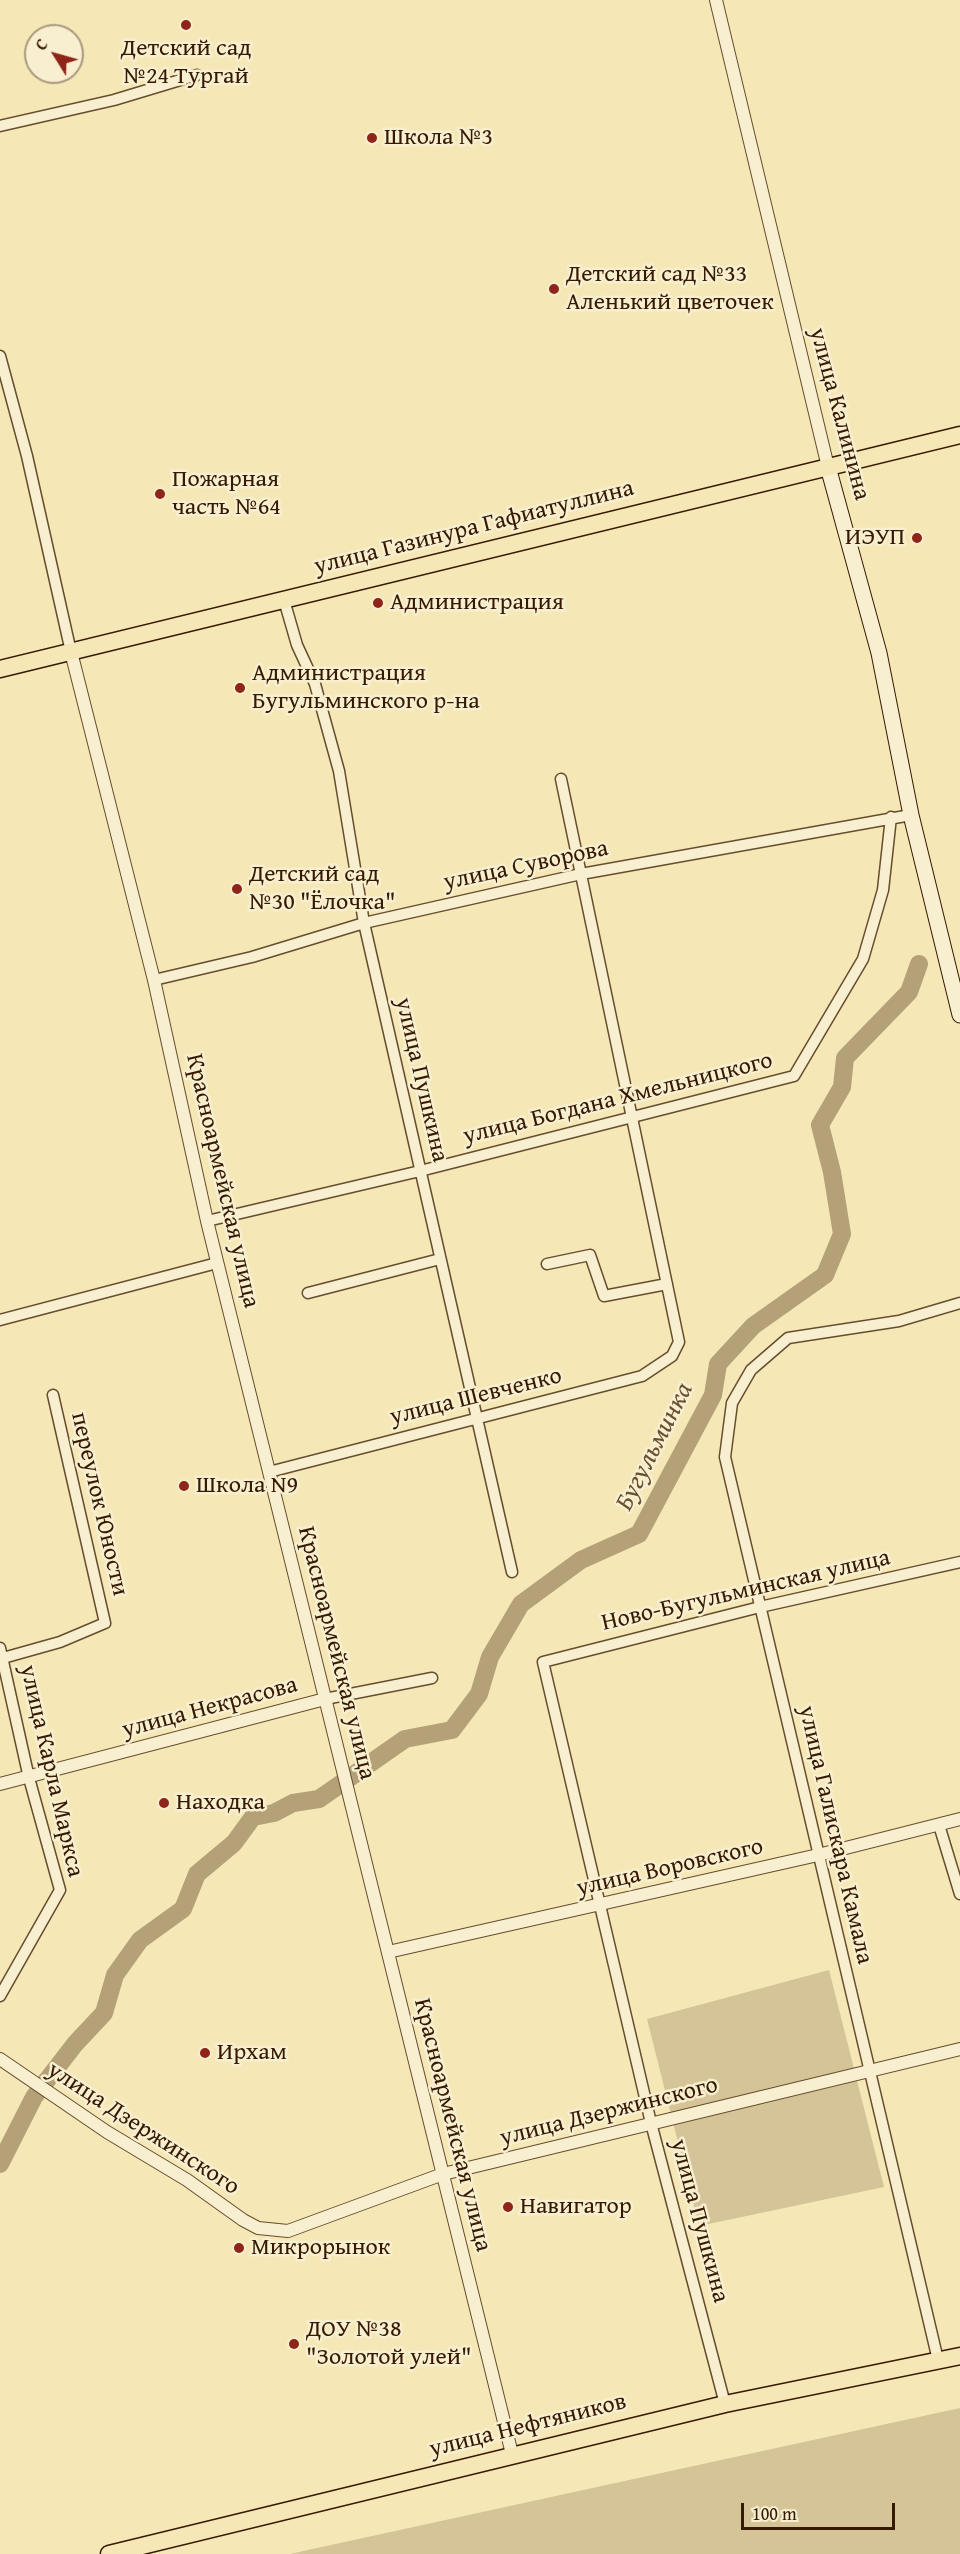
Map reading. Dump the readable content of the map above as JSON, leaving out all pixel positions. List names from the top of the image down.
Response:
{
  "streets": {
    "main road": ["улица Калинина", "улица Газинура Гафиатуллина", "улица Нефтяников"],
    "street": [
      "улица Суворова",
      "улица Пушкина",
      "улица Богдана Хмельницкого",
      "Красноармейская улица",
      "улица Шевченко",
      "переулок Юности",
      "Ново-Бугульминская улица",
      "улица Некрасова",
      "улица Карла Маркса",
      "улица Галискара Камала",
      "улица Воровского",
      "улица Дзержинского"
    ]
  },
  "crossings": [
    ["улица Калинина", "улица Газинура Гафиатуллина"],
    ["улица Калинина", "улица Суворова"],
    ["улица Газинура Гафиатуллина", "улица Пушкина"],
    ["улица Газинура Гафиатуллина", "Красноармейская улица"],
    ["улица Суворова", "улица Пушкина"],
    ["улица Суворова", "улица Богдана Хмельницкого"],
    ["улица Суворова", "Красноармейская улица"],
    ["улица Пушкина", "улица Богдана Хмельницкого"],
    ["улица Пушкина", "улица Шевченко"],
    ["улица Пушкина", "Ново-Бугульминская улица"],
    ["улица Пушкина", "улица Воровского"],
    ["улица Пушкина", "улица Дзержинского"],
    ["улица Пушкина", "улица Нефтяников"],
    ["улица Богдана Хмельницкого", "Красноармейская улица"],
    ["Красноармейская улица", "улица Шевченко"],
    ["Красноармейская улица", "улица Некрасова"],
    ["Красноармейская улица", "улица Воровского"],
    ["Красноармейская улица", "улица Дзержинского"],
    ["Красноармейская улица", "улица Нефтяников"],
    ["переулок Юности", "улица Карла Маркса"],
    ["Ново-Бугульминская улица", "улица Галискара Камала"],
    ["улица Некрасова", "улица Карла Маркса"],
    ["улица Галискара Камала", "улица Воровского"],
    ["улица Галискара Камала", "улица Дзержинского"],
    ["улица Галискара Камала", "улица Нефтяников"]
  ],
  "water": ["Бугульминка"],
  "places": [
    "Детский сад №24 Тургай",
    "Школа №3",
    "Детский сад №33 Аленький цветочек",
    "Пожарная часть №64",
    "ИЭУП",
    "Администрация",
    "Администрация Бугульминского р-на",
    "Детский сад №30 \"Ёлочка\"",
    "Школа N9",
    "Находка",
    "Ирхам",
    "Навигатор",
    "Микрорынок",
    "ДОУ №38 \"Золотой улей\""
  ],
  "scale_bar": "100 m",
  "north": "top left"
}
